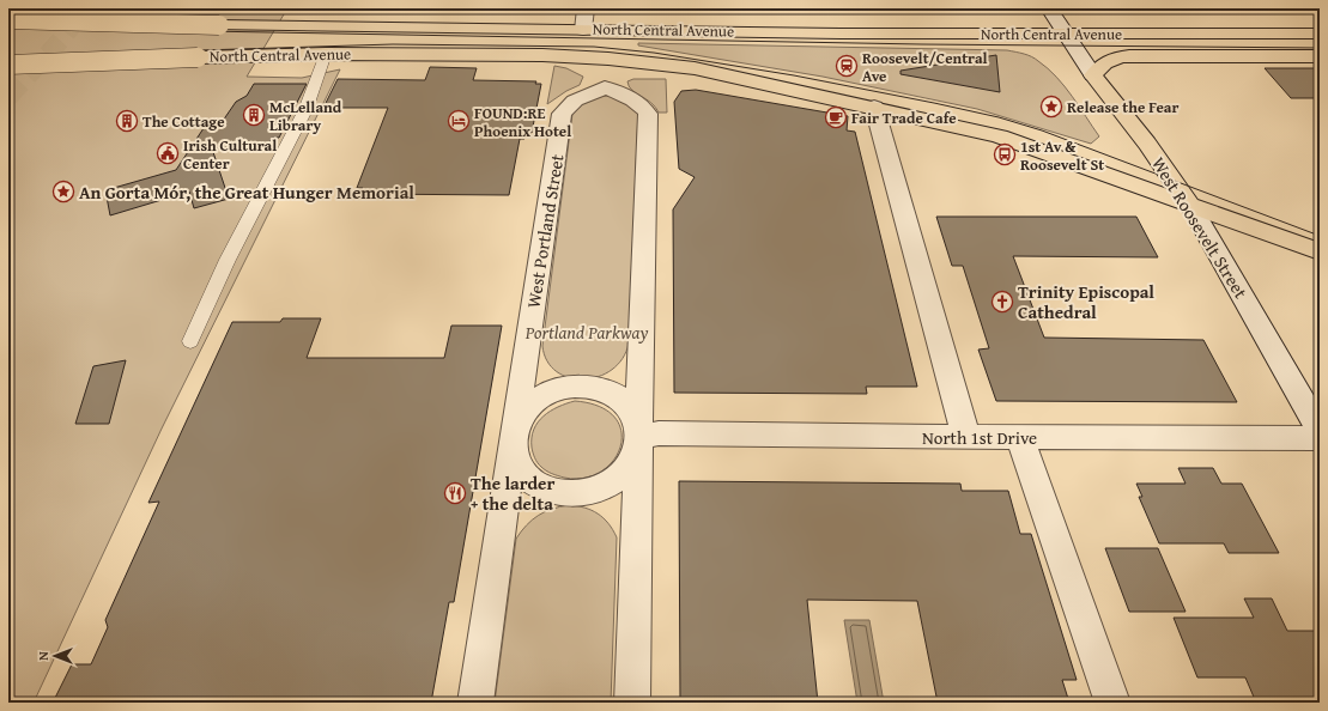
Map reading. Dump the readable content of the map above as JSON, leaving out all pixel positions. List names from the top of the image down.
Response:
{
  "streets": {
    "main road": ["North Central Avenue", "West Roosevelt Street"],
    "street": ["West Portland Street", "North 1st Drive"]
  },
  "crossings": [
    ["North Central Avenue", "West Roosevelt Street"],
    ["West Portland Street", "North 1st Drive"]
  ],
  "parks": ["Portland Parkway"],
  "places": {
    "station": ["Roosevelt/Central Ave"],
    "place": ["Release the Fear", "An Gorta Mór, the Great Hunger Memorial"],
    "building": ["McLelland Library", "The Cottage"],
    "cafe": ["Fair Trade Cafe"],
    "hotel": ["FOUND:RE Phoenix Hotel"],
    "public building": ["Irish Cultural Center"],
    "bus stop": ["1st Av & Roosevelt St"],
    "church": ["Trinity Episcopal Cathedral"],
    "restaurant": ["The larder + the delta"]
  },
  "north": "left"
}
